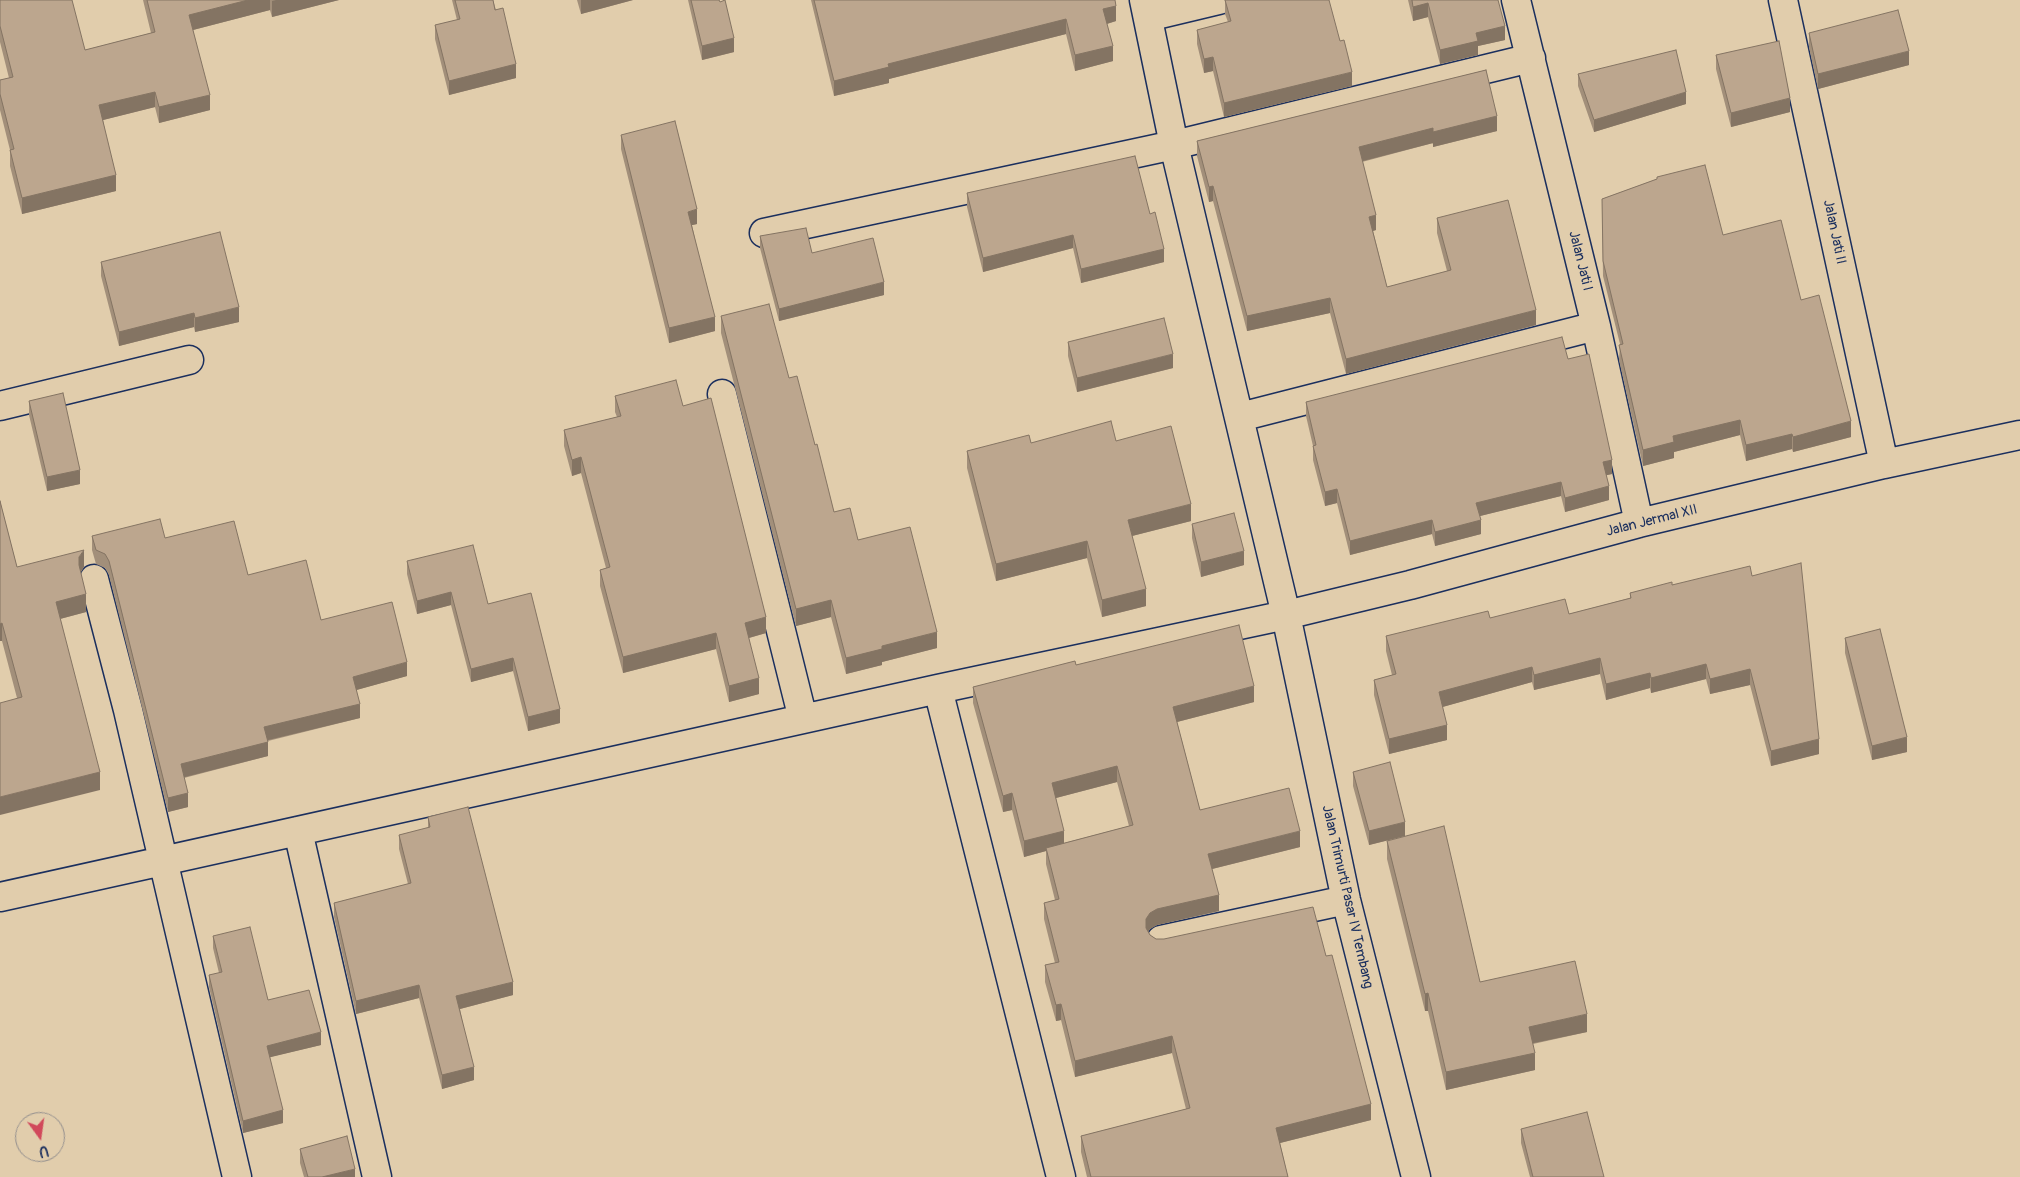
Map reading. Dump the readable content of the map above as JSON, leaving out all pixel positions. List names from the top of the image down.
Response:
{
  "streets": {
    "street": [
      "Jalan Jati II",
      "Jalan Jati I",
      "Jalan Jermal XII",
      "Jalan Trimurti Pasar IV Tembang"
    ]
  },
  "crossings": [
    ["Jalan Jati II", "Jalan Jermal XII"],
    ["Jalan Jati I", "Jalan Jermal XII"],
    ["Jalan Jermal XII", "Jalan Trimurti Pasar IV Tembang"]
  ],
  "north": "bottom"
}
